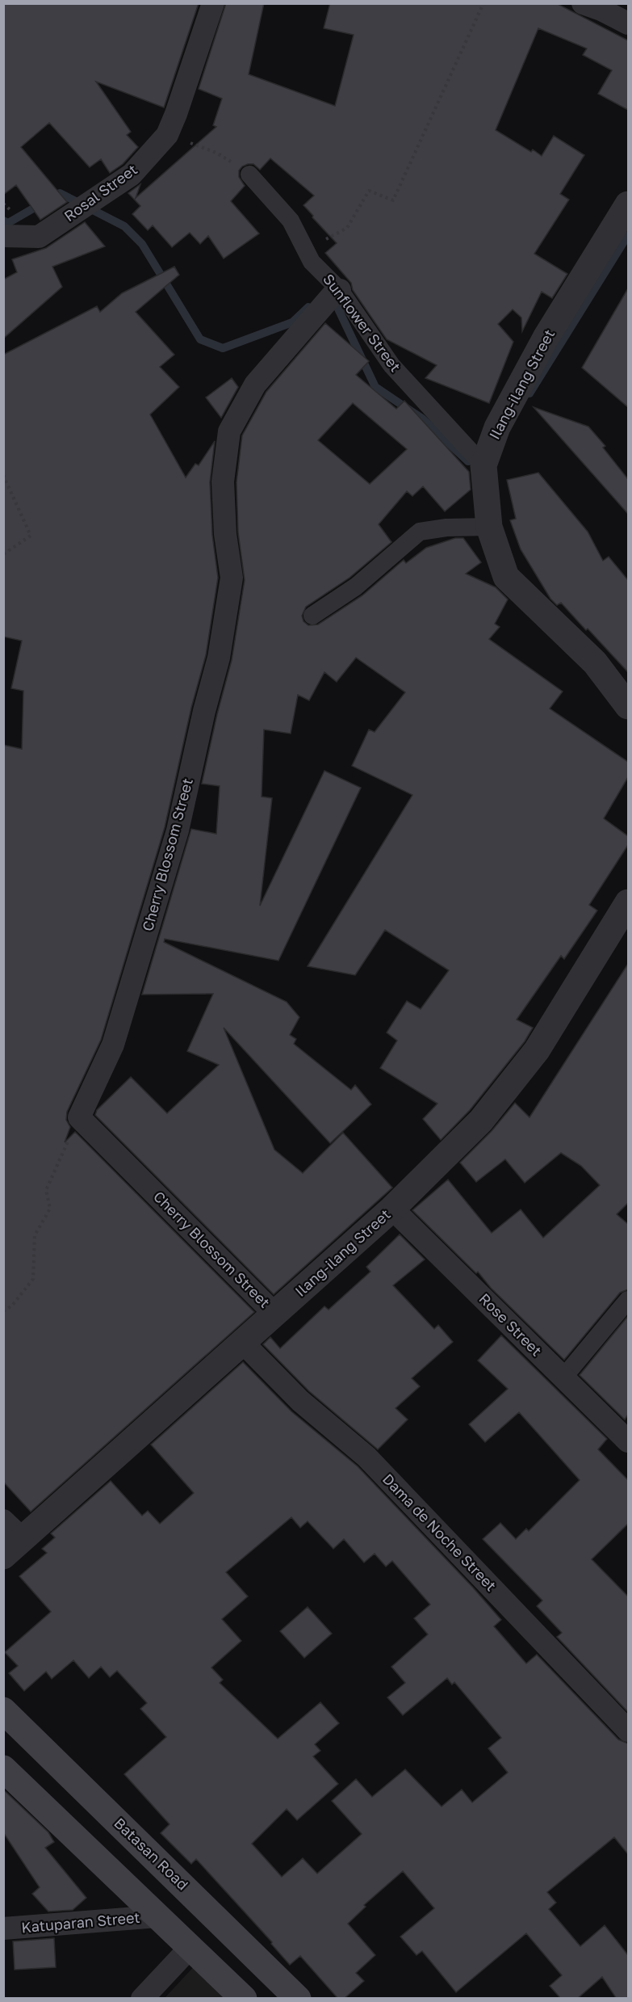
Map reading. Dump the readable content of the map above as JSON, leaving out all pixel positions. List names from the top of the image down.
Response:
{
  "streets": {
    "main road": ["Batasan Road"],
    "street": [
      "Rosal Street",
      "Sunflower Street",
      "Ilang-ilang Street",
      "Cherry Blossom Street",
      "Rose Street",
      "Dama de Noche Street",
      "Katuparan Street"
    ]
  },
  "crossings": [
    ["Sunflower Street", "Ilang-ilang Street"],
    ["Sunflower Street", "Cherry Blossom Street"],
    ["Ilang-ilang Street", "Cherry Blossom Street"],
    ["Ilang-ilang Street", "Rose Street"],
    ["Ilang-ilang Street", "Dama de Noche Street"]
  ]
}
